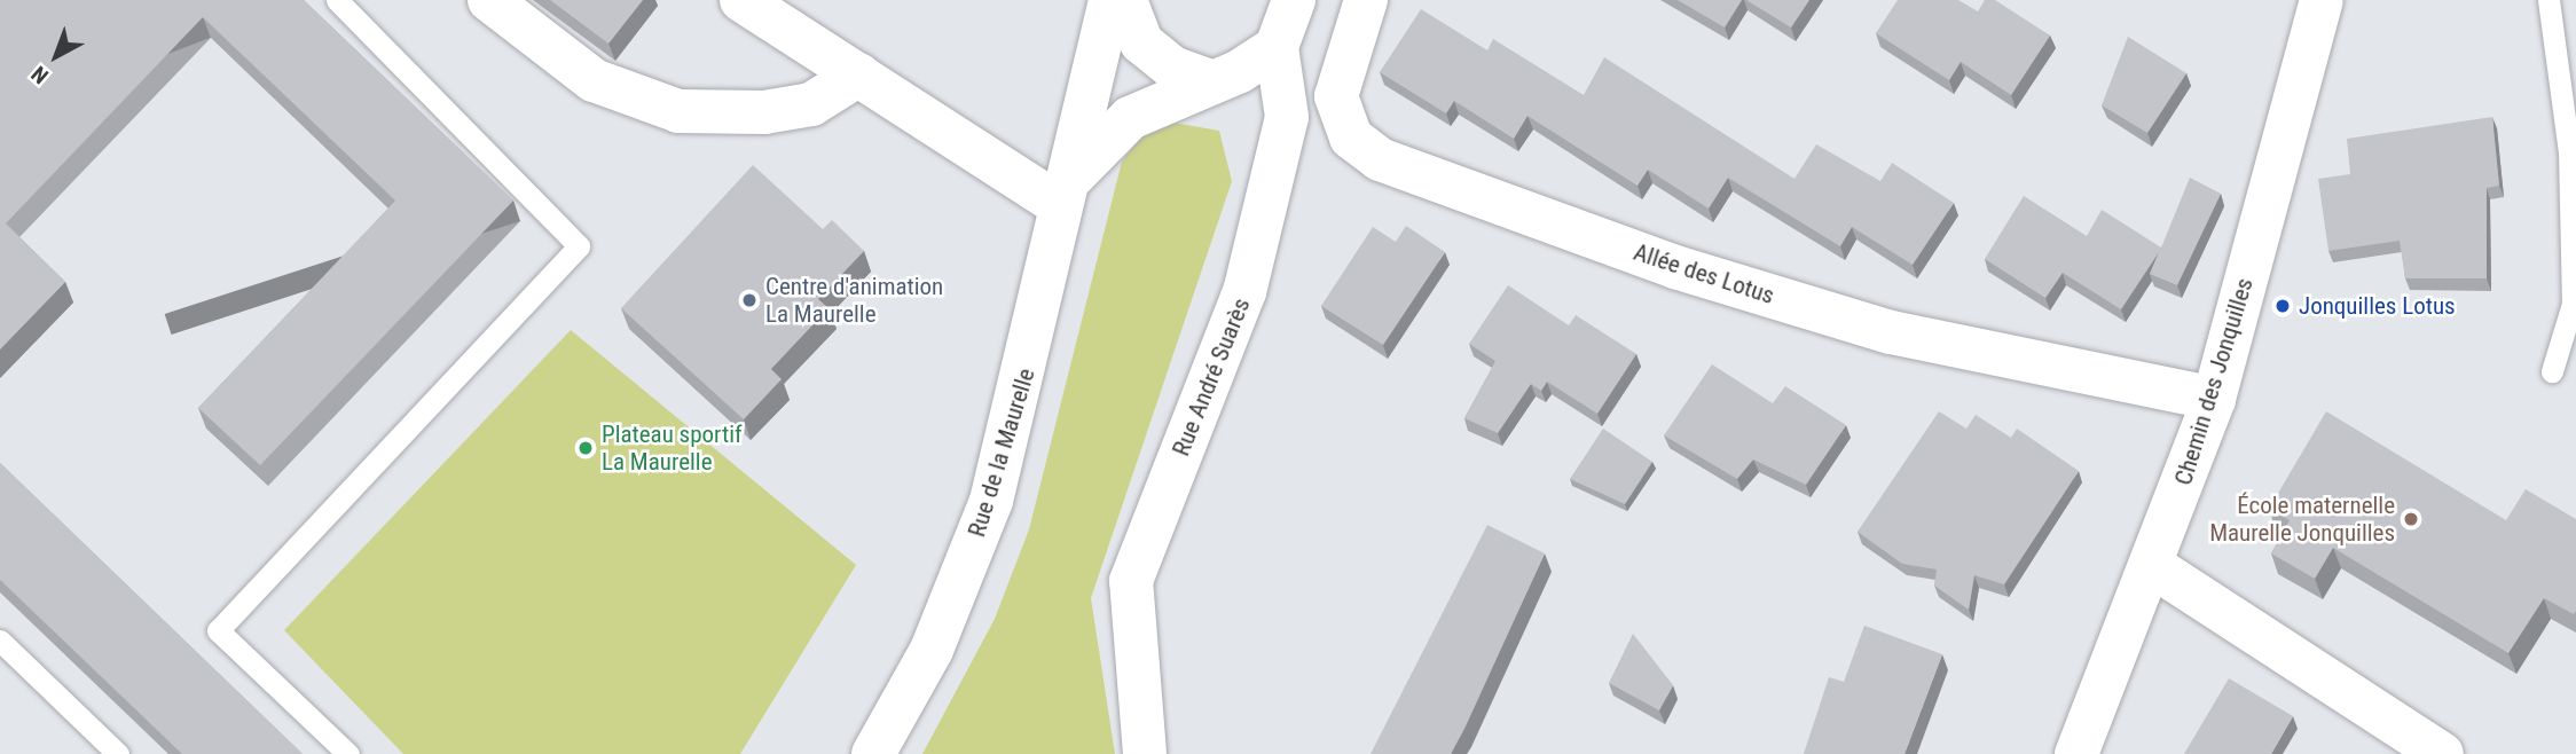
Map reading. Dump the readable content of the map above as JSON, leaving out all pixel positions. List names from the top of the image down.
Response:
{
  "streets": {
    "street": [
      "Allée des Lotus",
      "Rue André Suarès",
      "Chemin des Jonquilles",
      "Rue de la Maurelle"
    ]
  },
  "crossings": [
    ["Allée des Lotus", "Chemin des Jonquilles"]
  ],
  "places": [
    "Centre d'animation La Maurelle",
    "Jonquilles Lotus",
    "Plateau sportif La Maurelle",
    "École maternelle Maurelle Jonquilles"
  ],
  "north": "bottom left"
}
